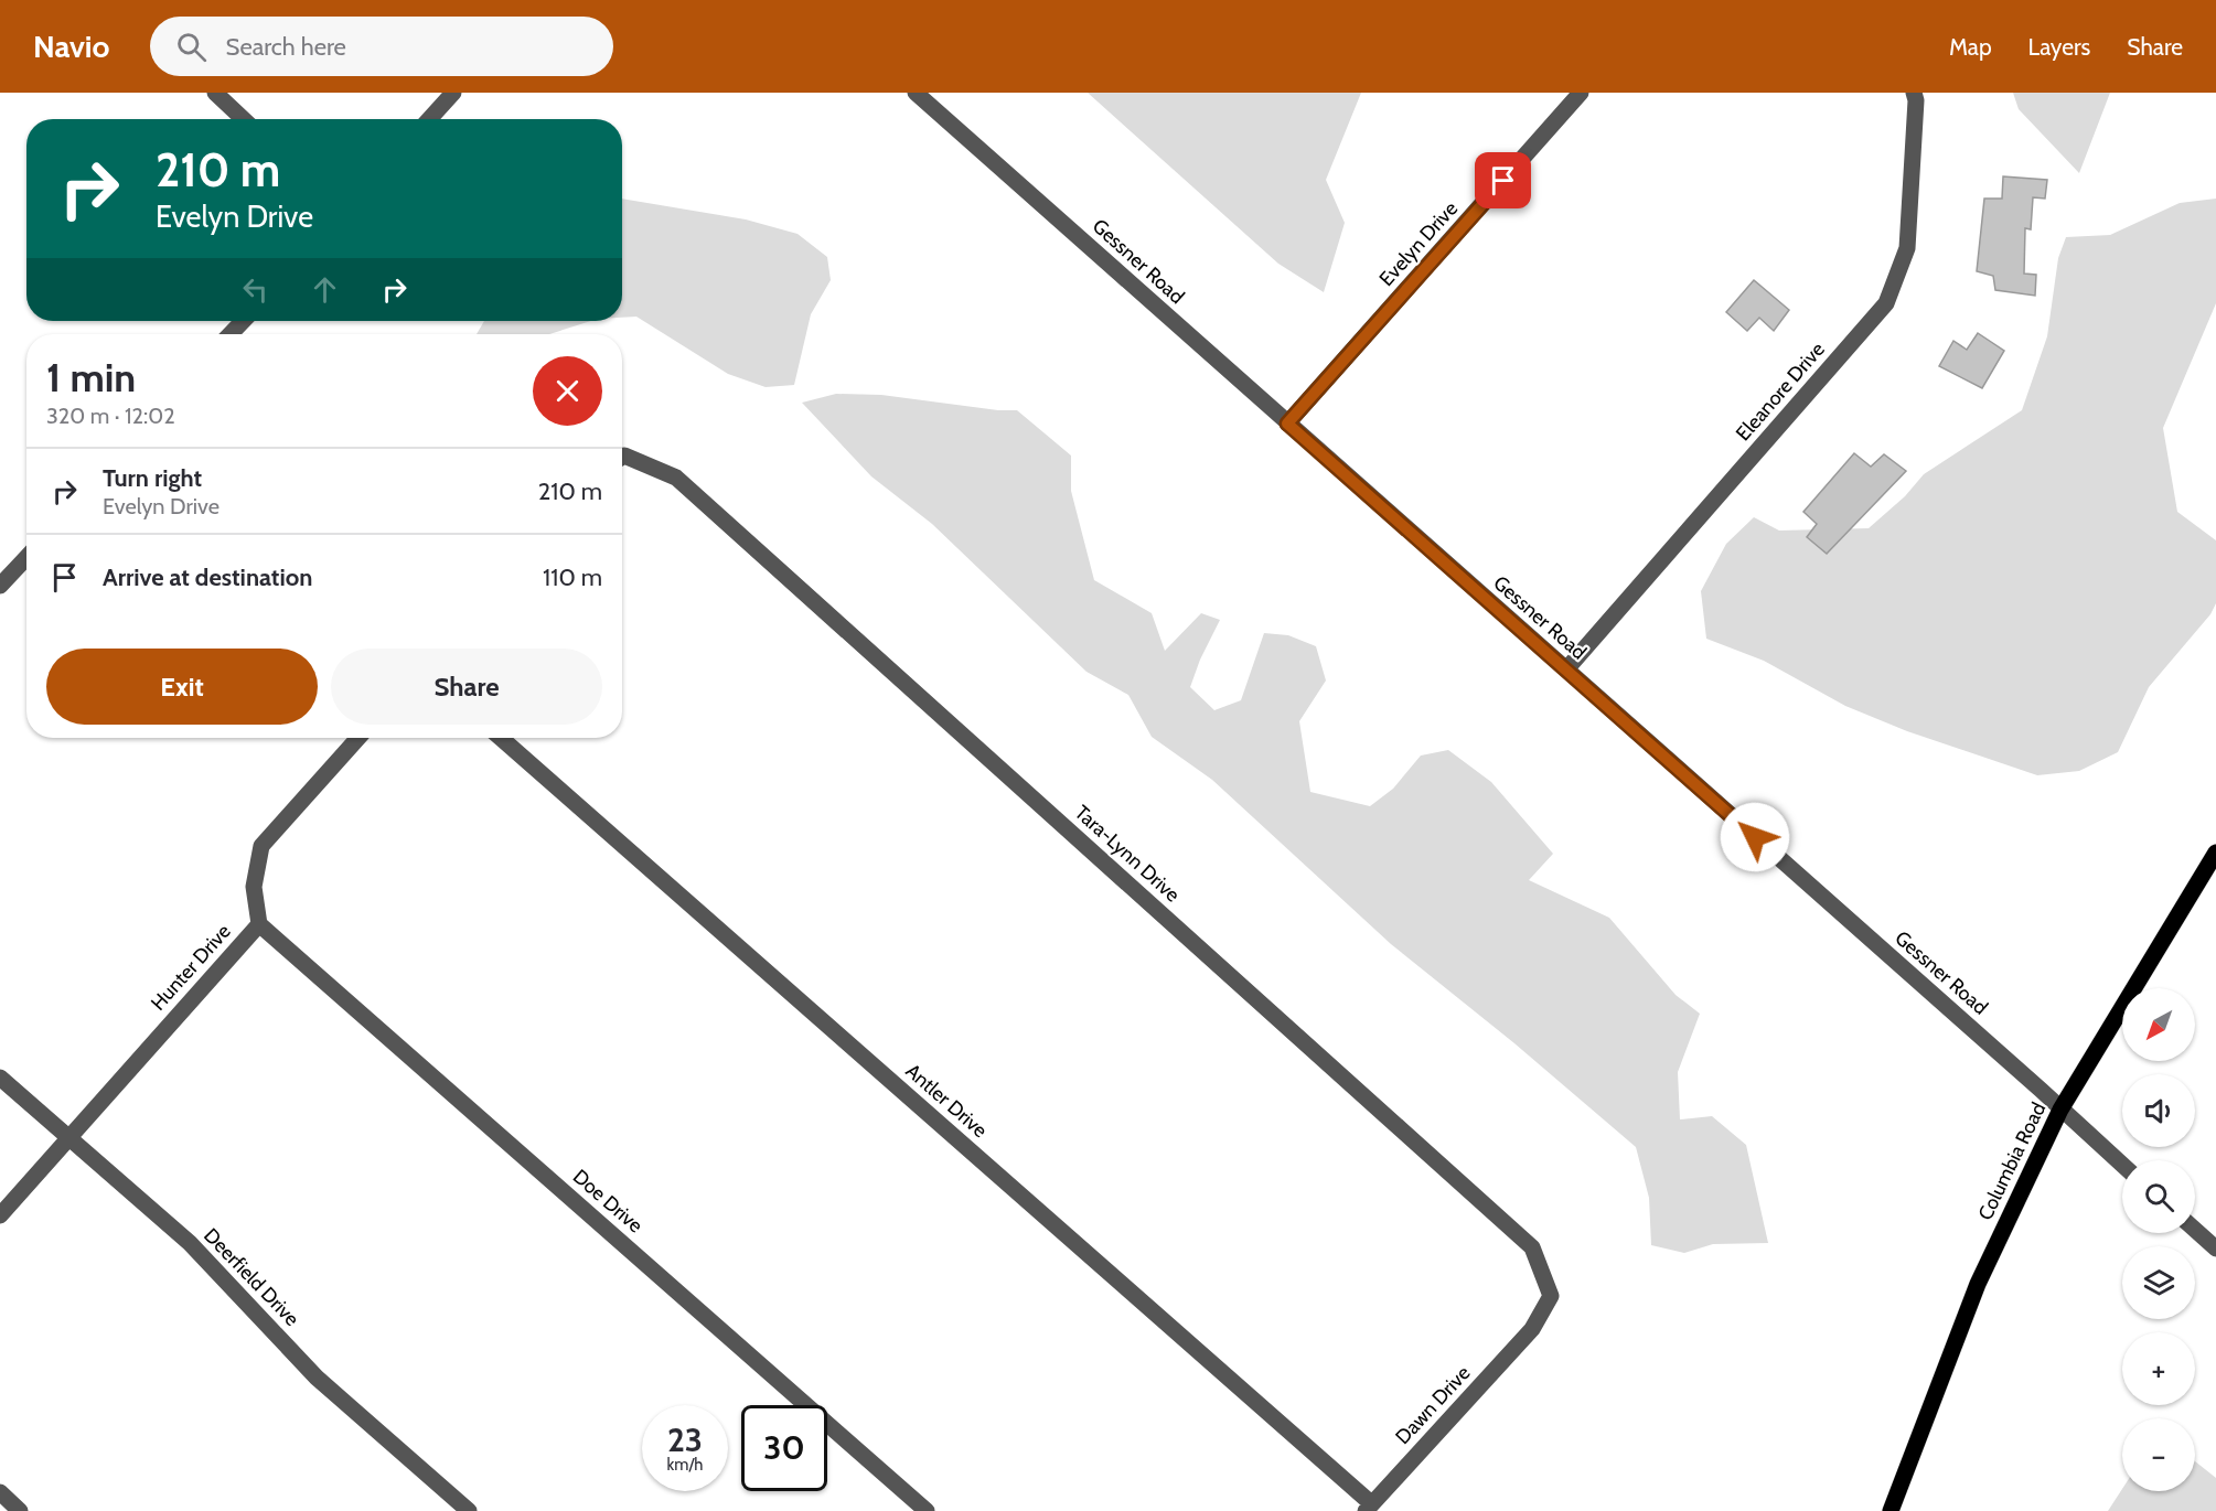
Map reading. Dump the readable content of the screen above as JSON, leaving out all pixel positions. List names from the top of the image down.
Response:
{
  "streets": {
    "main road": ["Columbia Road"],
    "street": [
      "Evelyn Drive",
      "Gessner Road",
      "Eleanore Drive",
      "Tara-Lynn Drive",
      "Hunter Drive",
      "Antler Drive",
      "Doe Drive",
      "Deerfield Drive",
      "Dawn Drive"
    ]
  },
  "crossings": [
    ["Evelyn Drive", "Gessner Road"],
    ["Gessner Road", "Eleanore Drive"],
    ["Gessner Road", "Columbia Road"],
    ["Tara-Lynn Drive", "Dawn Drive"],
    ["Hunter Drive", "Doe Drive"],
    ["Hunter Drive", "Deerfield Drive"],
    ["Antler Drive", "Dawn Drive"]
  ],
  "north": "bottom left",
  "page": {
    "header": "Navio",
    "search": "Search here",
    "nav": ["Map", "Layers", "Share"],
    "turn": ["210 m", "Evelyn Drive"],
    "heading": ["1 min", "320 m · 12:02"],
    "list": [
      {
        "name": "Turn right",
        "note": "Evelyn Drive",
        "value": "210 m"
      },
      {
        "name": "Arrive at destination",
        "value": "110 m"
      }
    ],
    "buttons": ["Exit", "Share"],
    "map_buttons": ["+", "−"],
    "speed": "23 km/h",
    "limit": "30"
  }
}
